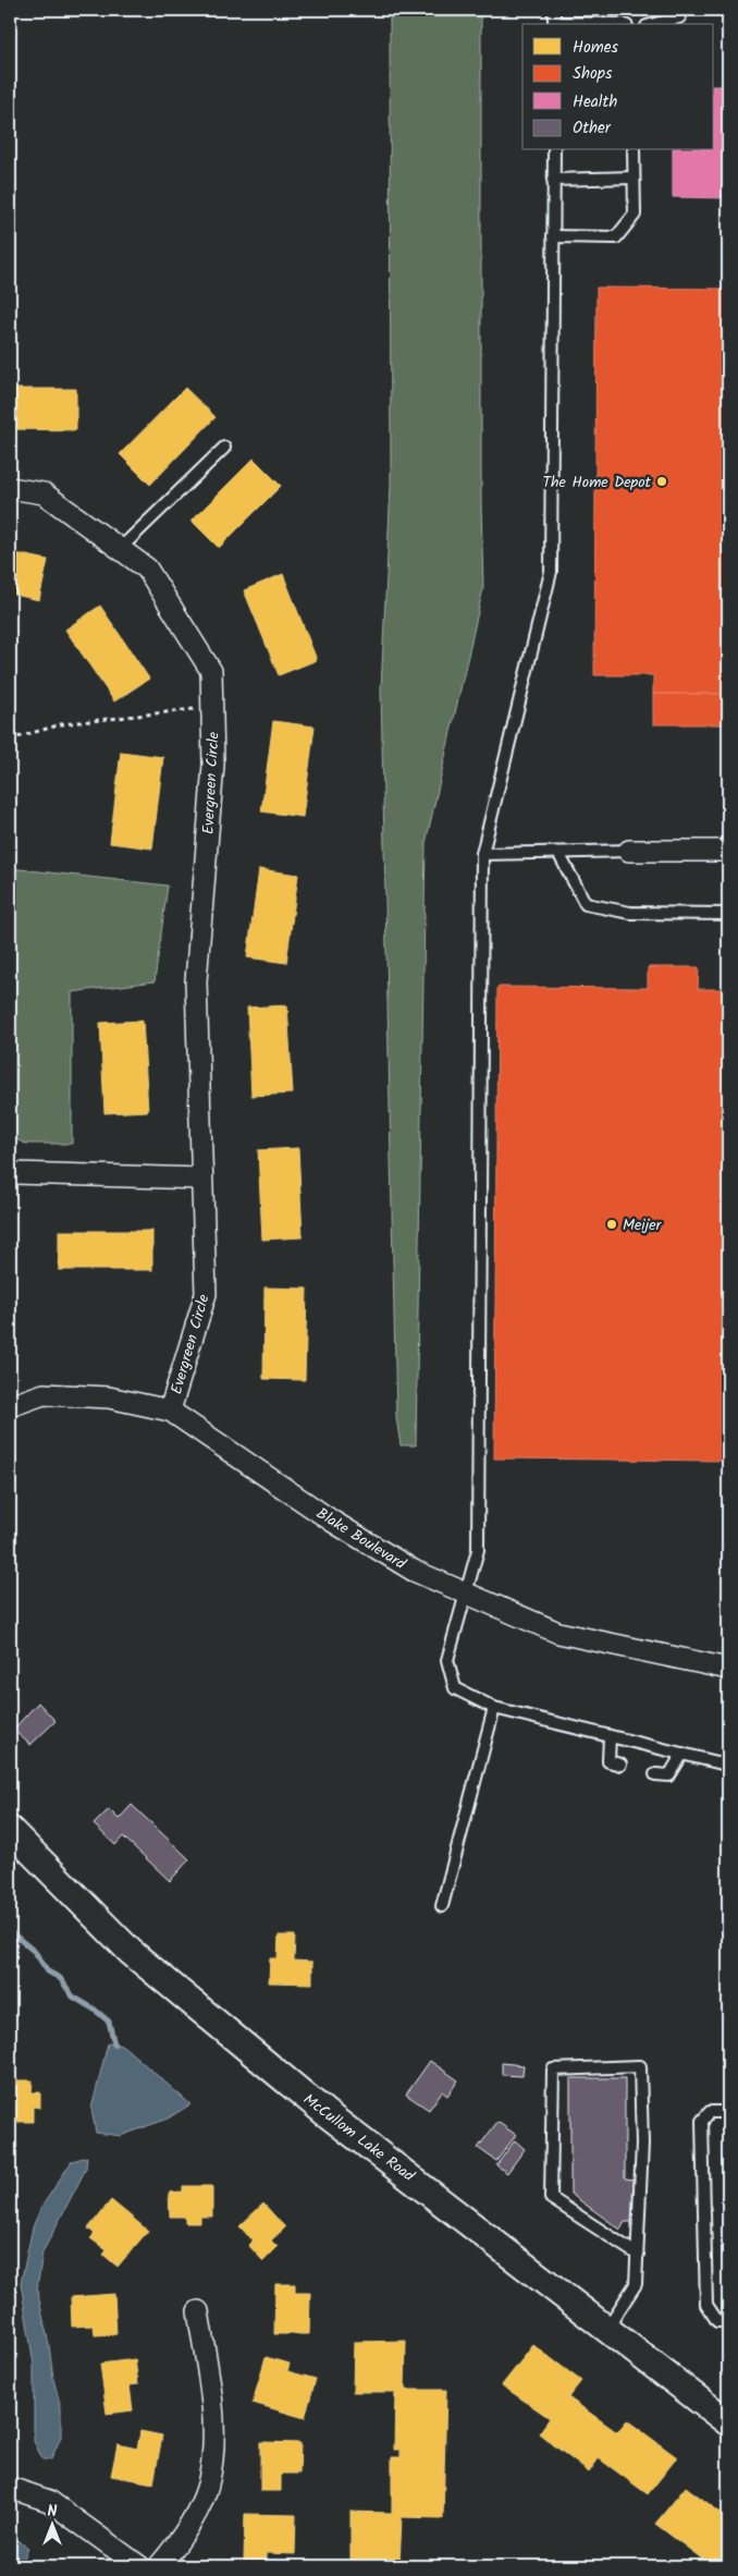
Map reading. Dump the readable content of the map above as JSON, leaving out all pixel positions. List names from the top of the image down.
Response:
{
  "streets": {
    "street": ["Evergreen Circle", "Blake Boulevard", "McCullom Lake Road"]
  },
  "crossings": [
    ["Evergreen Circle", "Blake Boulevard"]
  ],
  "places": ["The Home Depot", "Meijer"],
  "legend": [
    "Homes",
    "Shops",
    "Health",
    "Other"
  ],
  "north": "top"
}
